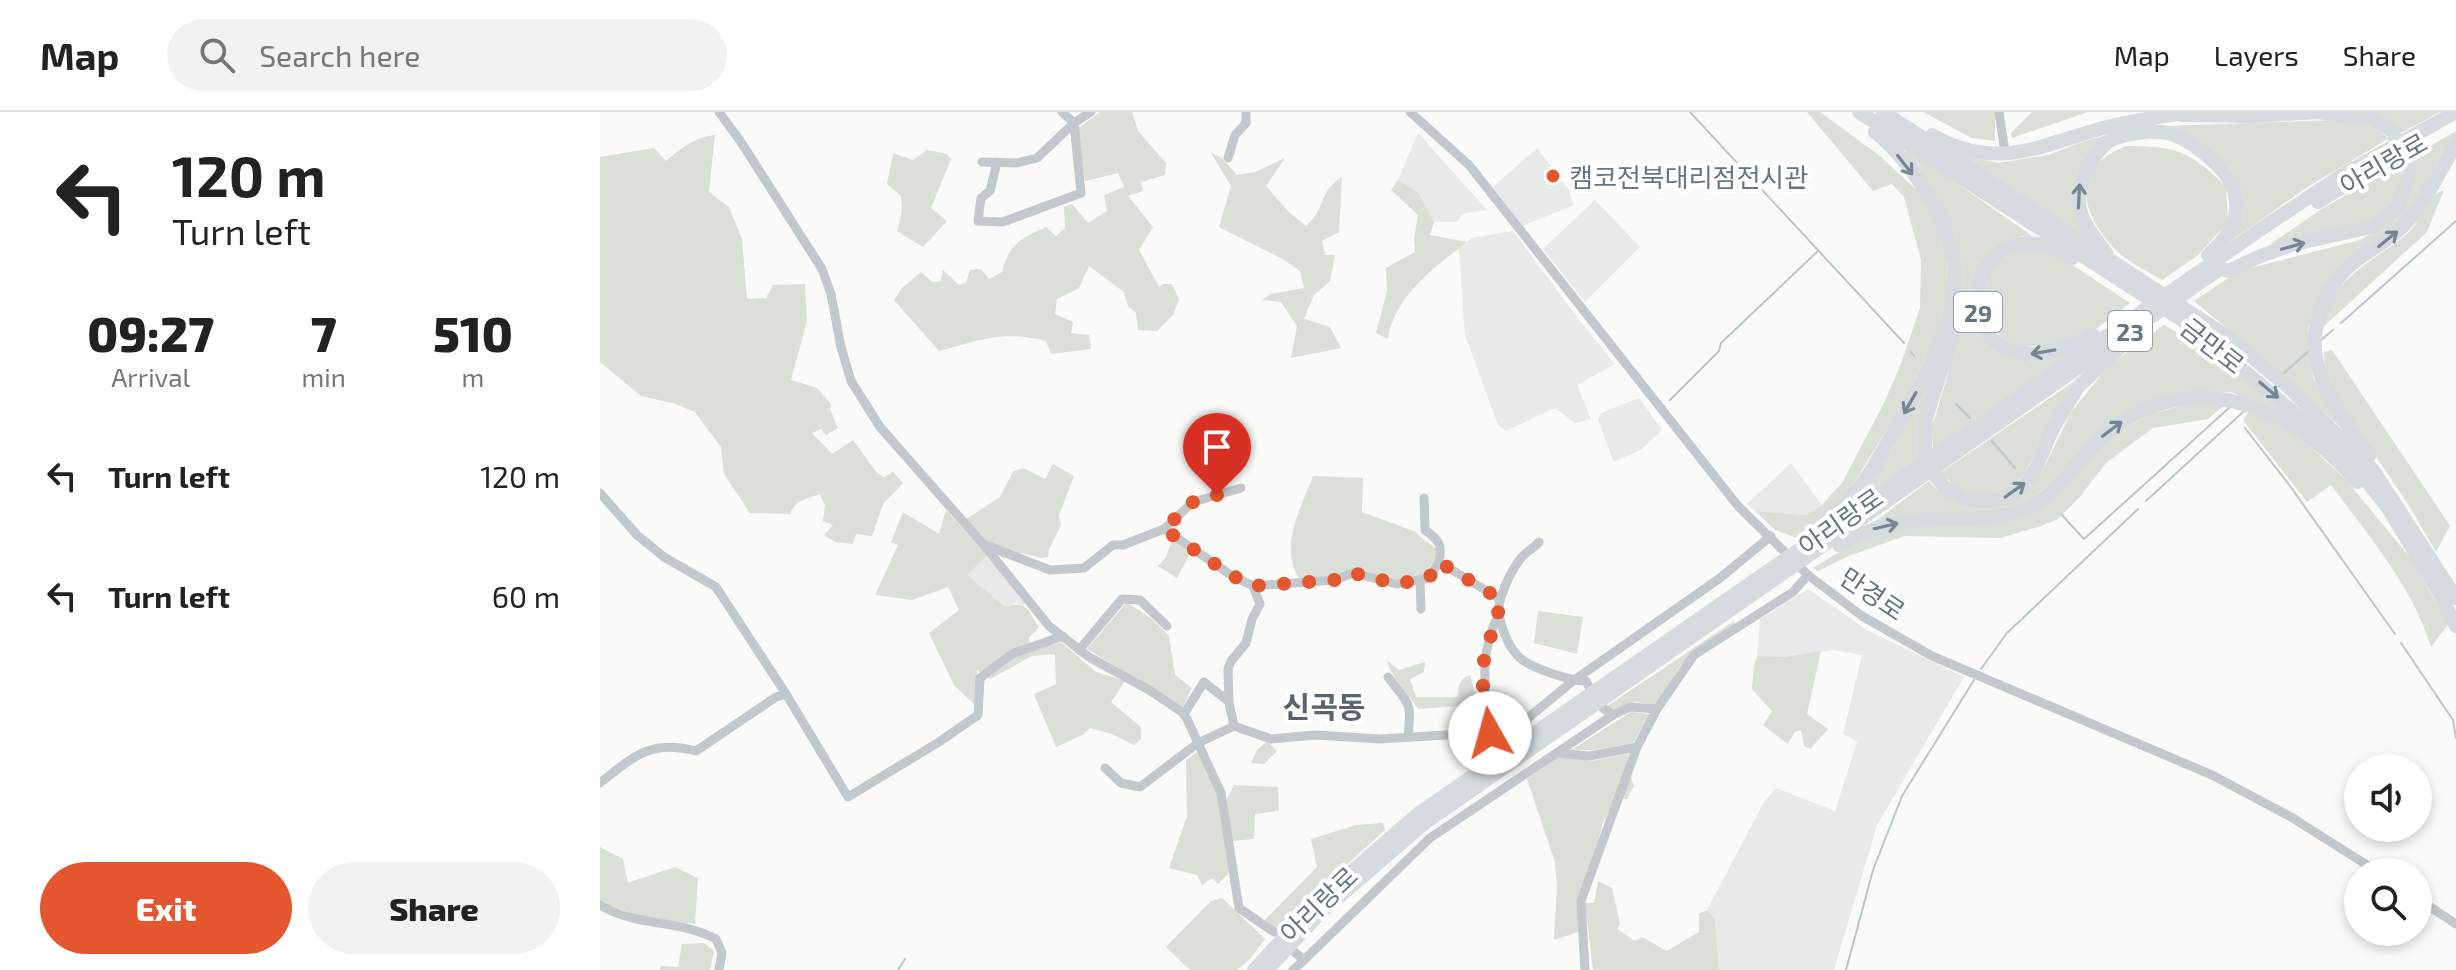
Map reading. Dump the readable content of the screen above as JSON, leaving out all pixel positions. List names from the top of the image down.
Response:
{
  "streets": {
    "highway": [
      "아리랑로",
      "29",
      "23",
      "금만로"
    ],
    "street": ["만경로"]
  },
  "crossings": [
    ["아리랑로", "29"],
    ["29", "금만로"]
  ],
  "districts": ["신곡동"],
  "places": ["캠코전북대리점전시관"],
  "page": {
    "header": "Map",
    "search": "Search here",
    "nav": ["Map", "Layers", "Share"],
    "turn": ["120 m", "Turn left"],
    "eta": [
      "09:27",
      "Arrival",
      "7",
      "min",
      "510",
      "m"
    ],
    "list": [
      {
        "name": "Turn left",
        "value": "120 m"
      },
      {
        "name": "Turn left",
        "value": "60 m"
      }
    ],
    "buttons": ["Exit", "Share"]
  }
}
